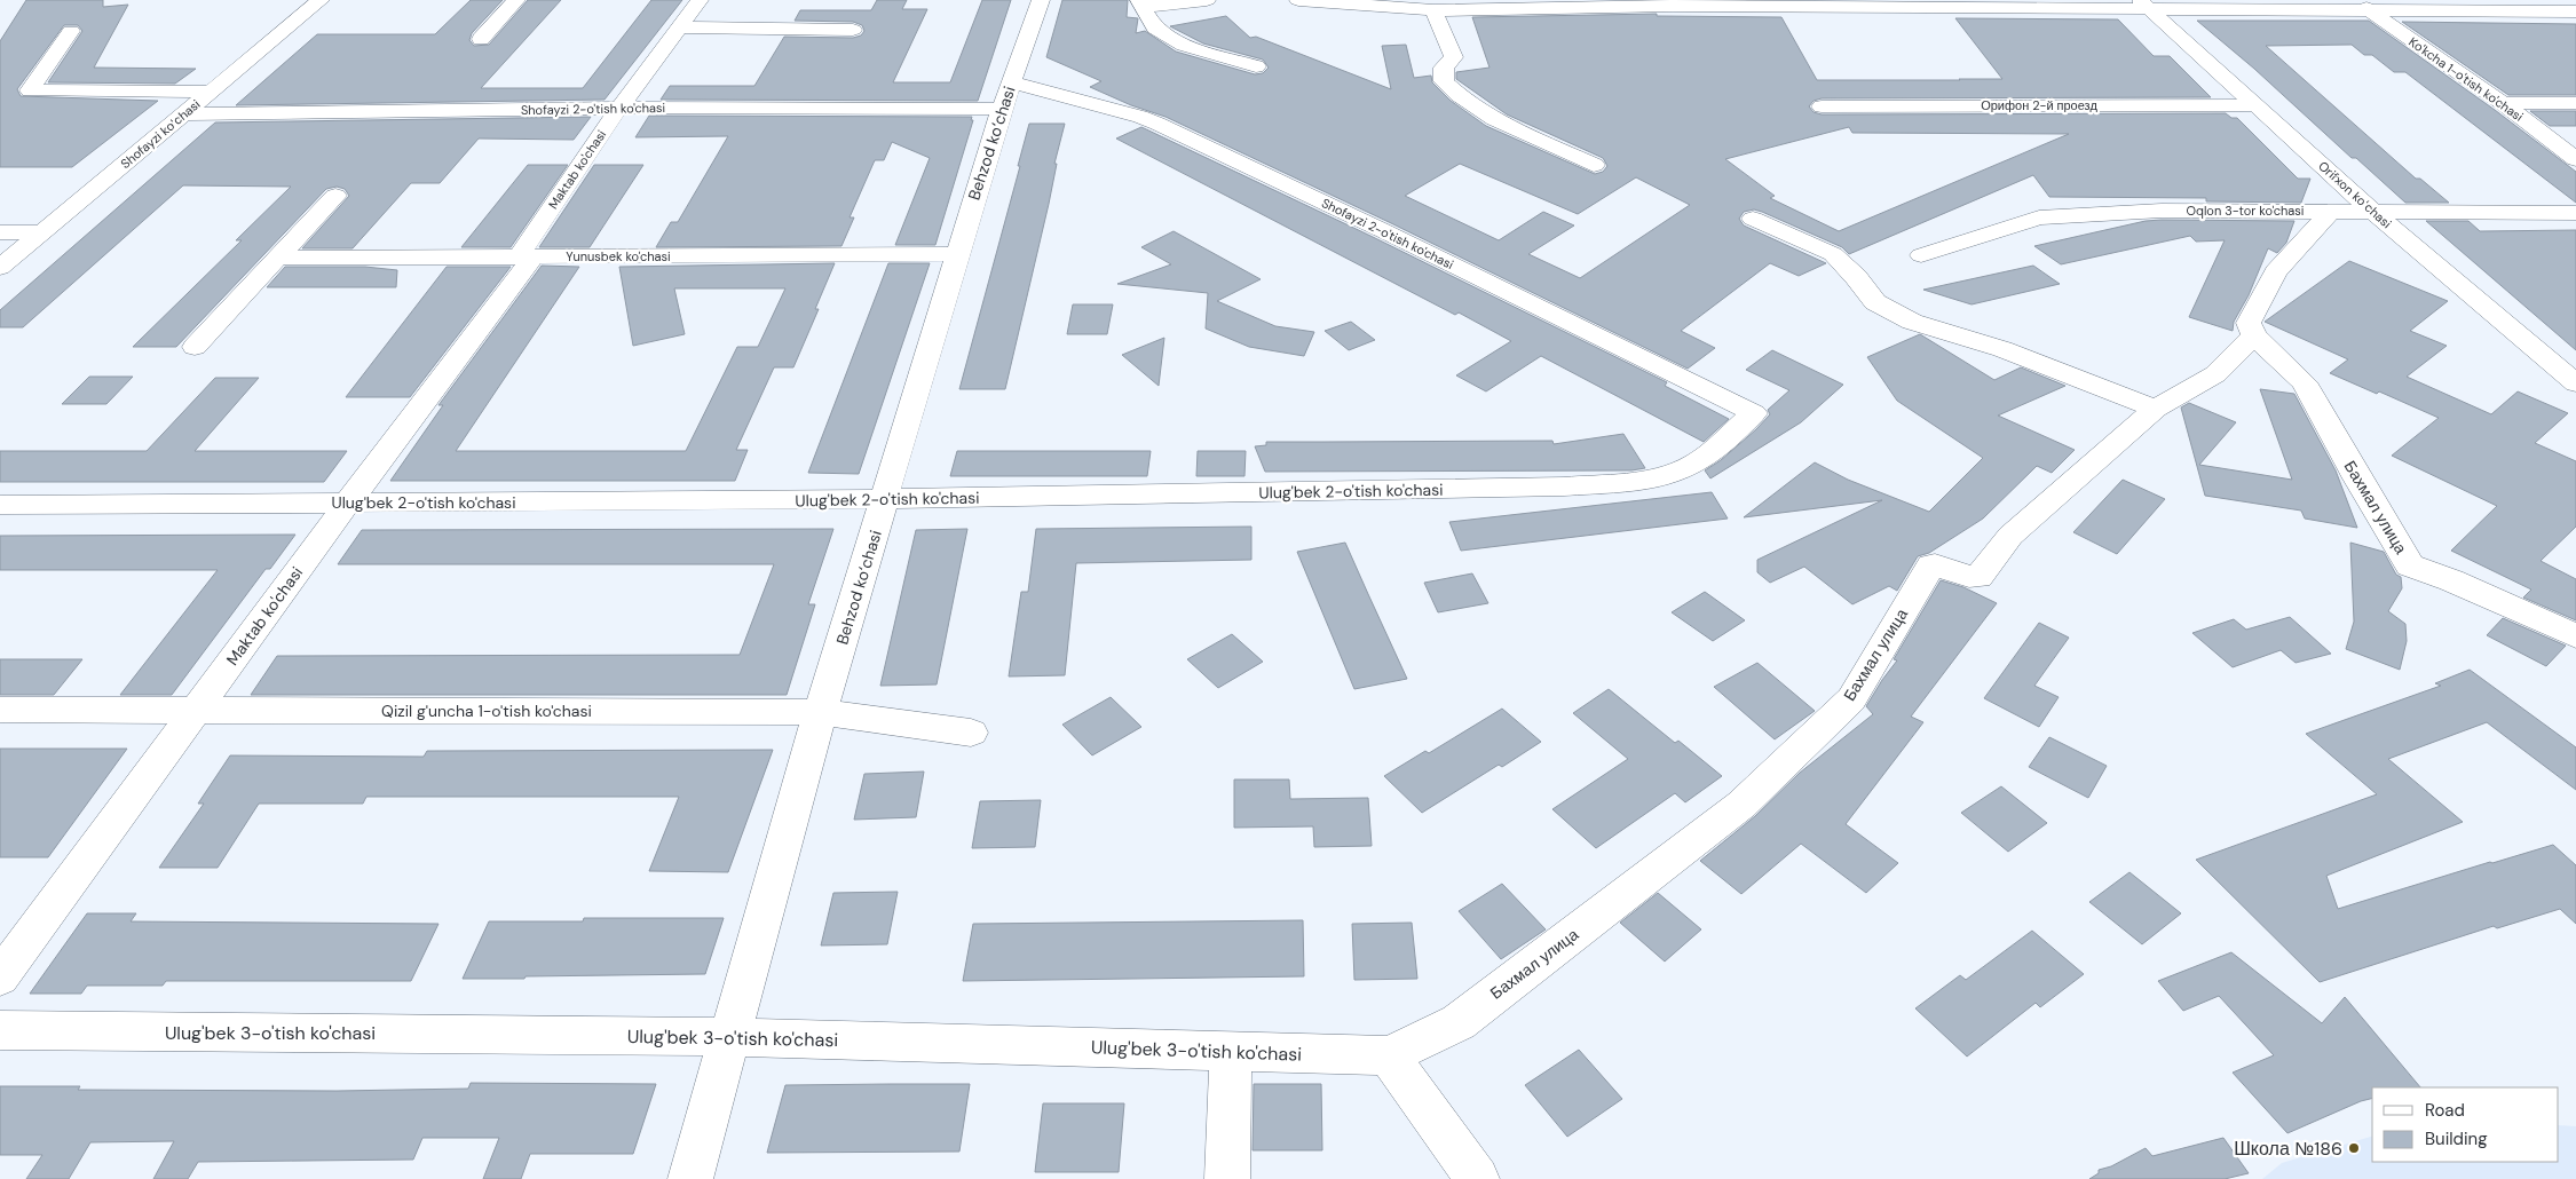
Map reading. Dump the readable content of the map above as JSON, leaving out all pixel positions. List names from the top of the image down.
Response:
{
  "streets": {
    "street": [
      "Ko'kcha 1-o'tish ko'chasi",
      "Орифон 2-й проезд",
      "Shofayzi 2-o'tish ko'chasi",
      "Shofayzi koʻchasi",
      "Behzod ko‘chasi",
      "Maktab ko'chasi",
      "Orifxon koʻchasi",
      "Oqlon 3-tor ko'chasi",
      "Yunusbek ko'chasi",
      "Ulug'bek 2-o'tish ko'chasi",
      "Бахмал улица",
      "Qizil g'uncha 1-o'tish ko'chasi",
      "Ulug'bek 3-o'tish ko'chasi"
    ]
  },
  "crossings": [
    ["Орифон 2-й проезд", "Orifxon koʻchasi"],
    ["Shofayzi 2-o'tish ko'chasi", "Shofayzi koʻchasi"],
    ["Shofayzi 2-o'tish ko'chasi", "Behzod ko‘chasi"],
    ["Shofayzi 2-o'tish ko'chasi", "Maktab ko'chasi"],
    ["Shofayzi 2-o'tish ko'chasi", "Ulug'bek 2-o'tish ko'chasi"],
    ["Behzod ko‘chasi", "Yunusbek ko'chasi"],
    ["Behzod ko‘chasi", "Ulug'bek 2-o'tish ko'chasi"],
    ["Behzod ko‘chasi", "Qizil g'uncha 1-o'tish ko'chasi"],
    ["Behzod ko‘chasi", "Ulug'bek 3-o'tish ko'chasi"],
    ["Maktab ko'chasi", "Yunusbek ko'chasi"],
    ["Maktab ko'chasi", "Ulug'bek 2-o'tish ko'chasi"],
    ["Maktab ko'chasi", "Qizil g'uncha 1-o'tish ko'chasi"],
    ["Orifxon koʻchasi", "Oqlon 3-tor ko'chasi"],
    ["Бахмал улица", "Ulug'bek 3-o'tish ko'chasi"]
  ],
  "places": ["Школа №186"],
  "legend": ["Road", "Building"]
}
